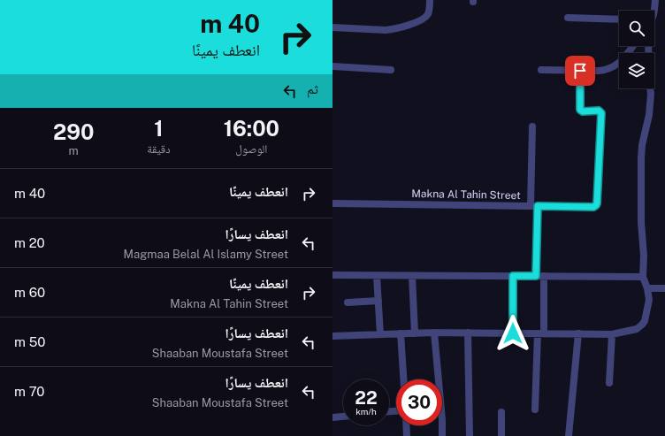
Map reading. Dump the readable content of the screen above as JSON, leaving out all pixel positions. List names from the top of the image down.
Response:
{
  "streets": {
    "street": ["Makna Al Tahin Street"]
  },
  "page": {
    "turn": ["40 m", "انعطف يمينًا"],
    "then": "ثم",
    "eta": [
      "16:00",
      "الوصول",
      "1",
      "دقيقة",
      "290",
      "m"
    ],
    "list": [
      {
        "name": "انعطف يمينًا",
        "value": "40 m"
      },
      {
        "name": "انعطف يسارًا",
        "note": "Magmaa Belal Al Islamy Street",
        "value": "20 m"
      },
      {
        "name": "انعطف يمينًا",
        "note": "Makna Al Tahin Street",
        "value": "60 m"
      },
      {
        "name": "انعطف يسارًا",
        "note": "Shaaban Moustafa Street",
        "value": "50 m"
      },
      {
        "name": "انعطف يسارًا",
        "note": "Shaaban Moustafa Street",
        "value": "70 m"
      }
    ],
    "speed": "22 km/h",
    "limit": "30"
  }
}
